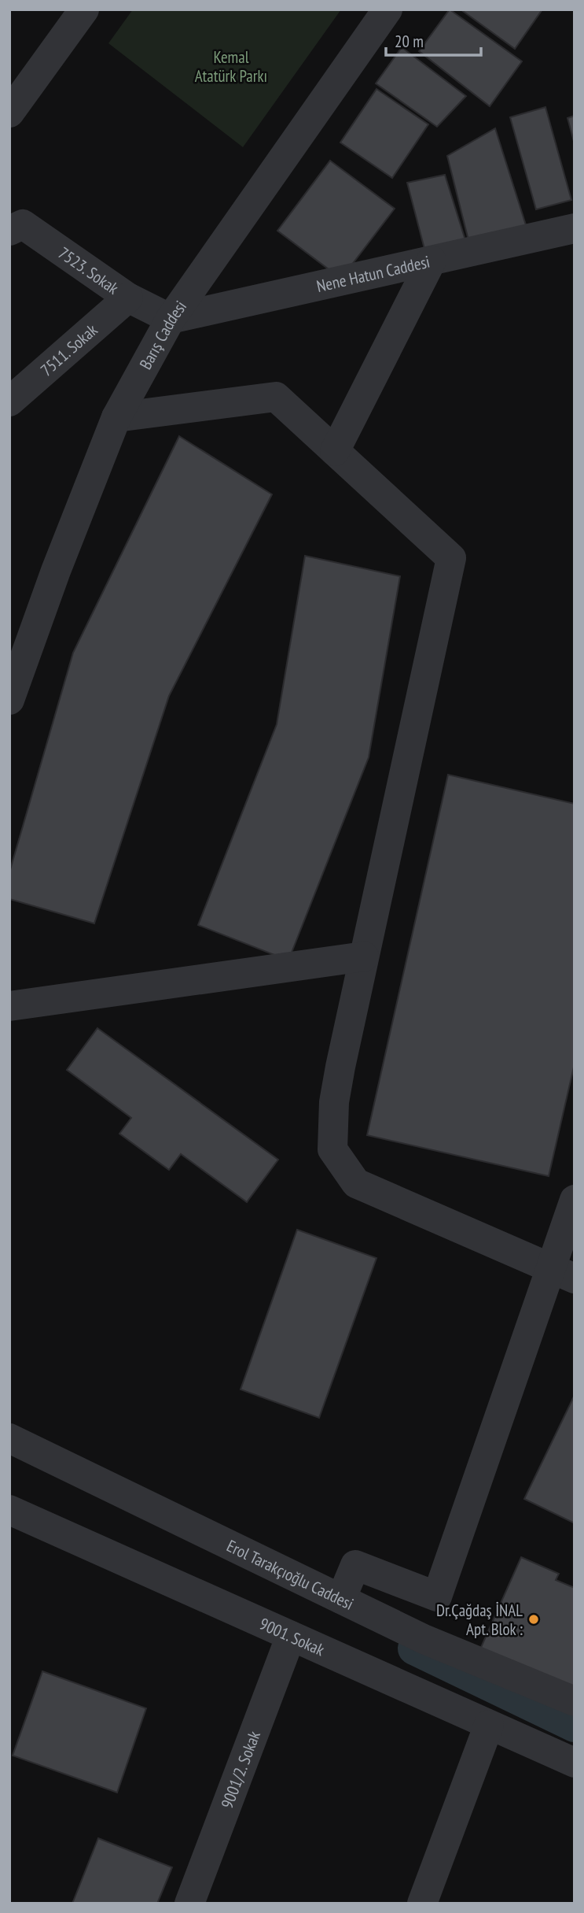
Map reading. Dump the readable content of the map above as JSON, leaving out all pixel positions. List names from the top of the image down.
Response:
{
  "streets": {
    "street": [
      "7523. Sokak",
      "Nene Hatun Caddesi",
      "Barış Caddesi",
      "7511. Sokak",
      "Erol Tarakçıoğlu Caddesi",
      "9001. Sokak",
      "9001/2. Sokak"
    ]
  },
  "crossings": [
    ["7523. Sokak", "Nene Hatun Caddesi"],
    ["7523. Sokak", "Barış Caddesi"],
    ["7523. Sokak", "7511. Sokak"],
    ["Nene Hatun Caddesi", "Barış Caddesi"],
    ["9001. Sokak", "9001/2. Sokak"]
  ],
  "parks": ["Kemal Atatürk Parkı"],
  "places": ["Dr.Çağdaş İNAL Apt. Blok :"],
  "scale_bar": "20 m"
}
